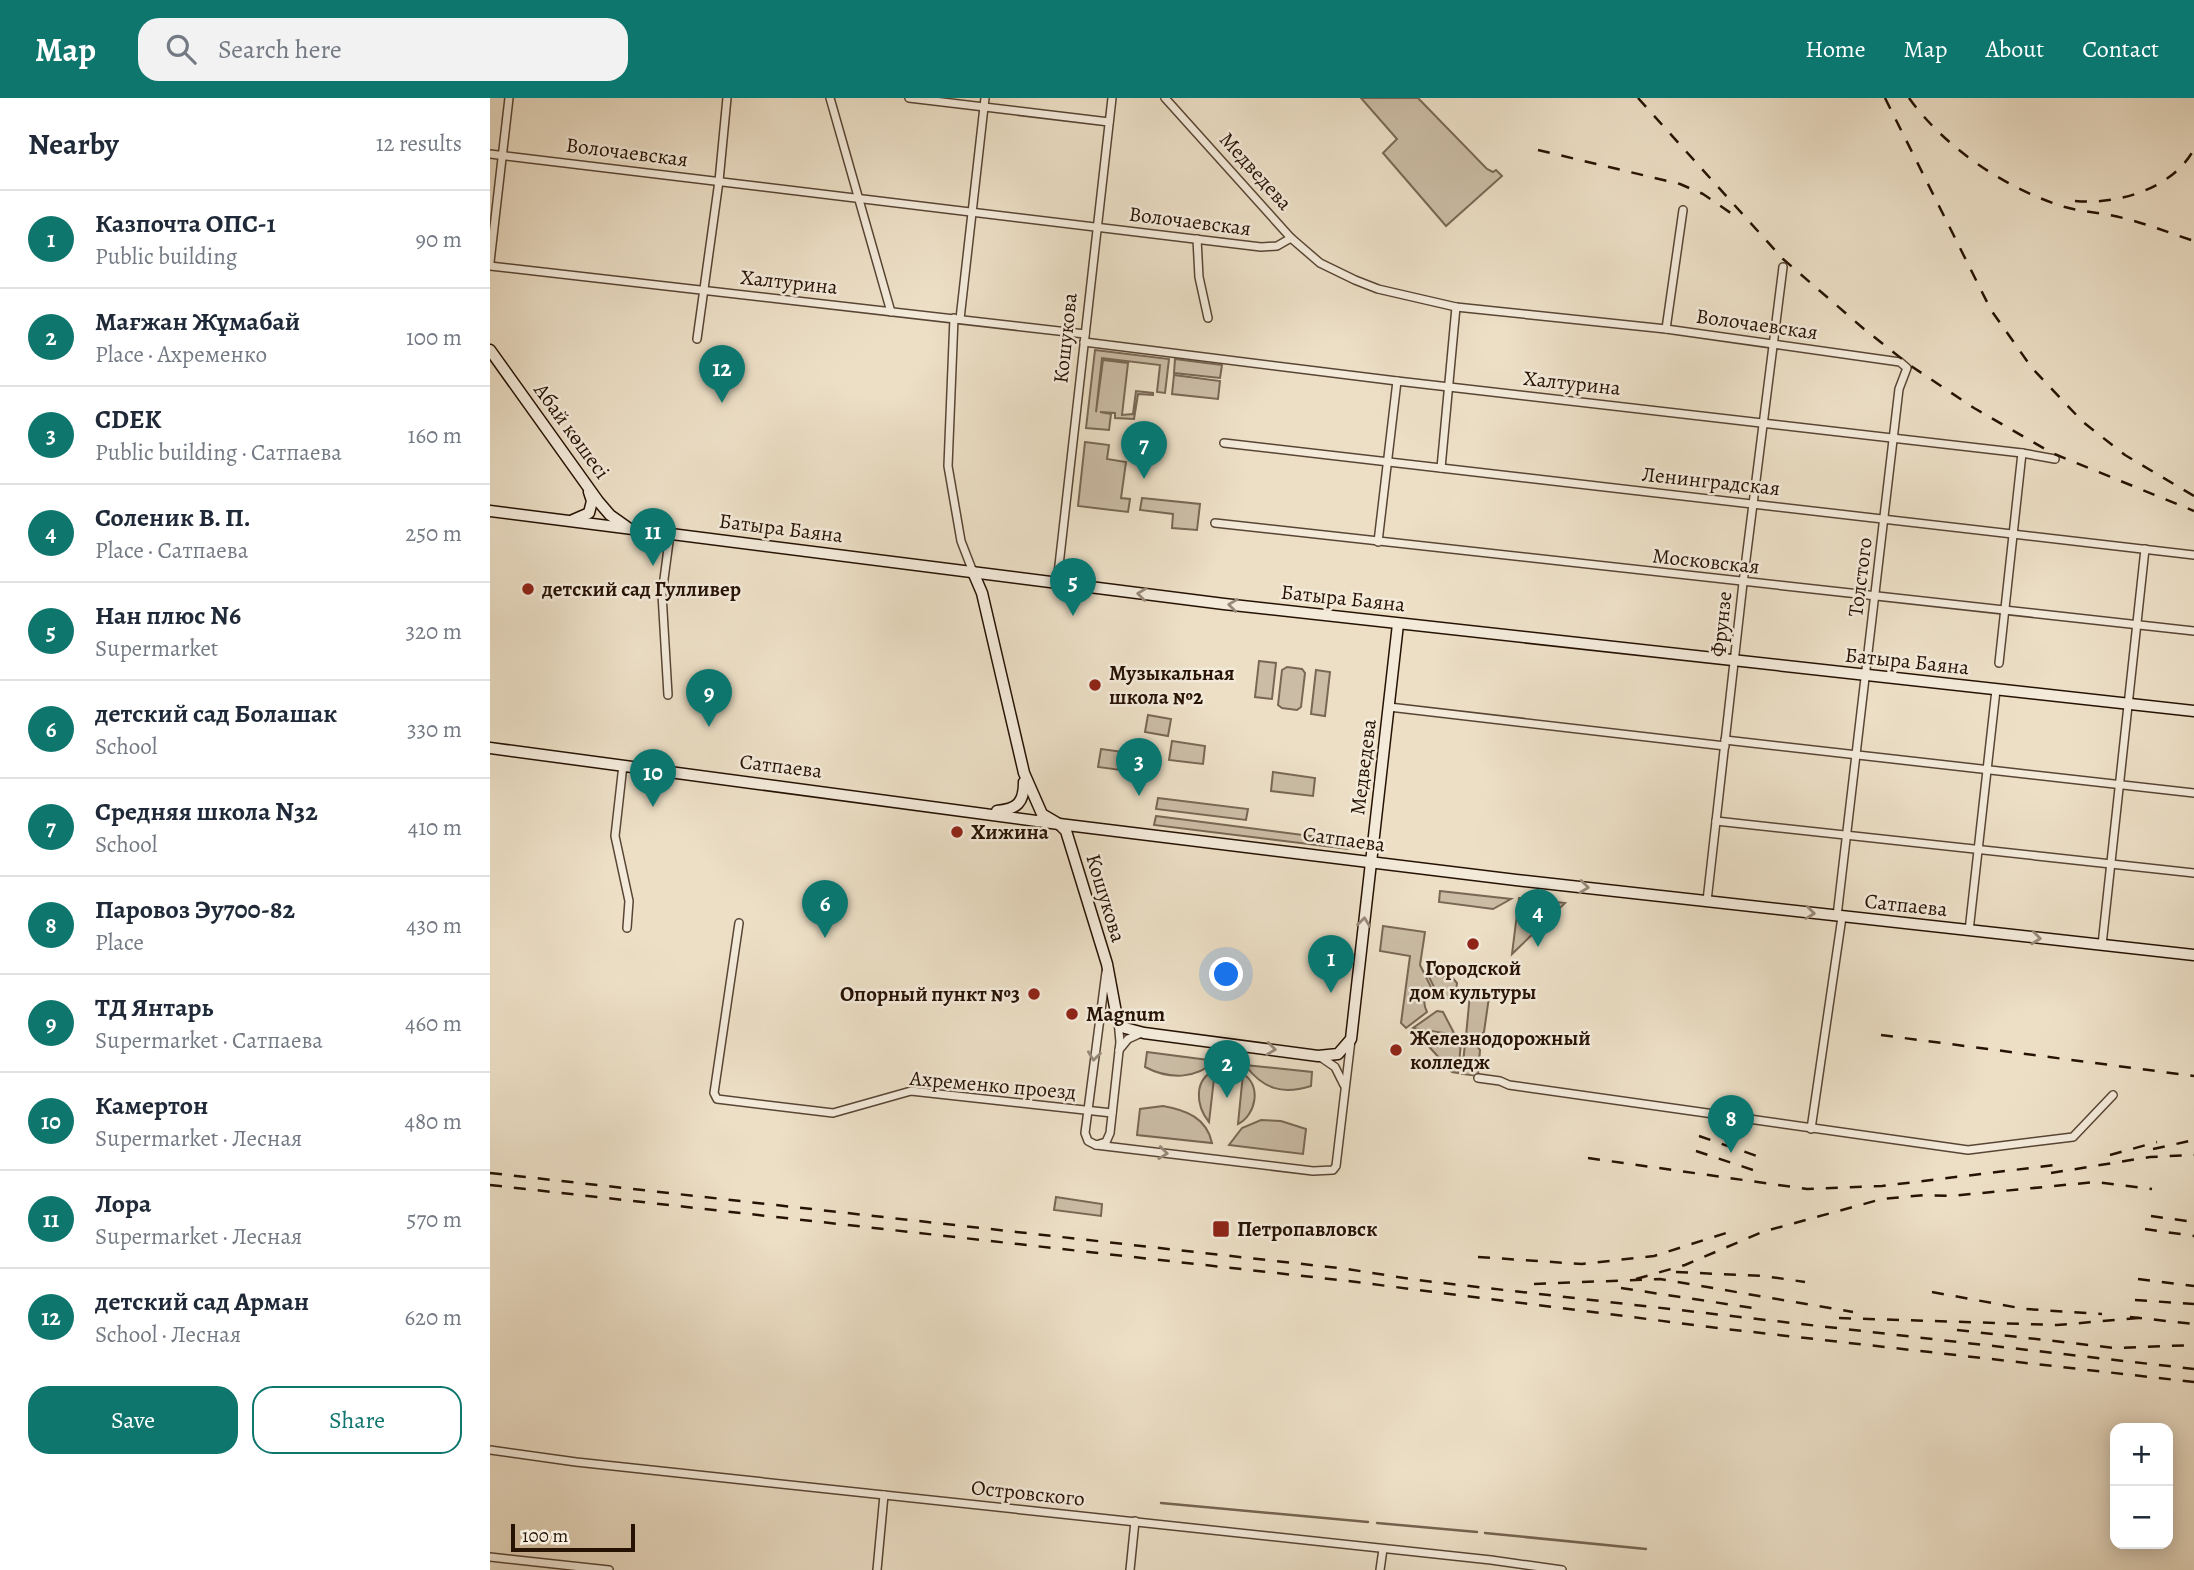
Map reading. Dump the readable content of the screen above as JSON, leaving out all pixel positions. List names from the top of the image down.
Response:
{
  "streets": {
    "street": [
      "Волочаевская",
      "Медведева",
      "Халтурина",
      "Кошукова",
      "Абай көшесі",
      "Ленинградская",
      "Батыра Баяна",
      "Московская",
      "Толстого",
      "Фрунзе",
      "Сатпаева",
      "Ахременко проезд",
      "Островского"
    ]
  },
  "crossings": [
    ["Волочаевская", "Медведева"],
    ["Волочаевская", "Кошукова"],
    ["Волочаевская", "Толстого"],
    ["Волочаевская", "Фрунзе"],
    ["Медведева", "Батыра Баяна"],
    ["Медведева", "Сатпаева"],
    ["Халтурина", "Кошукова"],
    ["Халтурина", "Толстого"],
    ["Халтурина", "Фрунзе"],
    ["Кошукова", "Батыра Баяна"],
    ["Кошукова", "Сатпаева"],
    ["Кошукова", "Ахременко проезд"],
    ["Абай көшесі", "Батыра Баяна"],
    ["Ленинградская", "Толстого"],
    ["Ленинградская", "Фрунзе"],
    ["Батыра Баяна", "Толстого"],
    ["Батыра Баяна", "Фрунзе"],
    ["Московская", "Толстого"],
    ["Московская", "Фрунзе"],
    ["Толстого", "Сатпаева"],
    ["Фрунзе", "Сатпаева"]
  ],
  "places": {
    "other": [
      "детский сад Гулливер",
      "Музыкальная школа №2",
      "Хижина",
      "Городской дом культуры",
      "Опорный пункт №3",
      "Magnum",
      "Железнодорожный колледж"
    ],
    "transit": ["Петропавловск"]
  },
  "scale_bar": "100 m",
  "page": {
    "header": "Map",
    "search": "Search here",
    "nav": [
      "Home",
      "Map",
      "About",
      "Contact"
    ],
    "heading": ["Nearby", "12 results"],
    "list": [
      {
        "mark": "1",
        "name": "Казпочта ОПС-1",
        "note": "Public building",
        "value": "90 m"
      },
      {
        "mark": "2",
        "name": "Мағжан Жұмабай",
        "note": "Place · Ахременко",
        "value": "100 m"
      },
      {
        "mark": "3",
        "name": "CDEK",
        "note": "Public building · Сатпаева",
        "value": "160 m"
      },
      {
        "mark": "4",
        "name": "Соленик В. П.",
        "note": "Place · Сатпаева",
        "value": "250 m"
      },
      {
        "mark": "5",
        "name": "Нан плюс N6",
        "note": "Supermarket",
        "value": "320 m"
      },
      {
        "mark": "6",
        "name": "детский сад Болашак",
        "note": "School",
        "value": "330 m"
      },
      {
        "mark": "7",
        "name": "Средняя школа N32",
        "note": "School",
        "value": "410 m"
      },
      {
        "mark": "8",
        "name": "Паровоз Эу700-82",
        "note": "Place",
        "value": "430 m"
      },
      {
        "mark": "9",
        "name": "ТД Янтарь",
        "note": "Supermarket · Сатпаева",
        "value": "460 m"
      },
      {
        "mark": "10",
        "name": "Камертон",
        "note": "Supermarket · Лесная",
        "value": "480 m"
      },
      {
        "mark": "11",
        "name": "Лора",
        "note": "Supermarket · Лесная",
        "value": "570 m"
      },
      {
        "mark": "12",
        "name": "детский сад Арман",
        "note": "School · Лесная",
        "value": "620 m"
      }
    ],
    "pins": [
      "12",
      "7",
      "11",
      "5",
      "9",
      "3",
      "10",
      "6",
      "4",
      "1",
      "2",
      "8"
    ],
    "buttons": ["Save", "Share"],
    "map_buttons": ["+", "−"],
    "scale": "100 m"
  }
}
